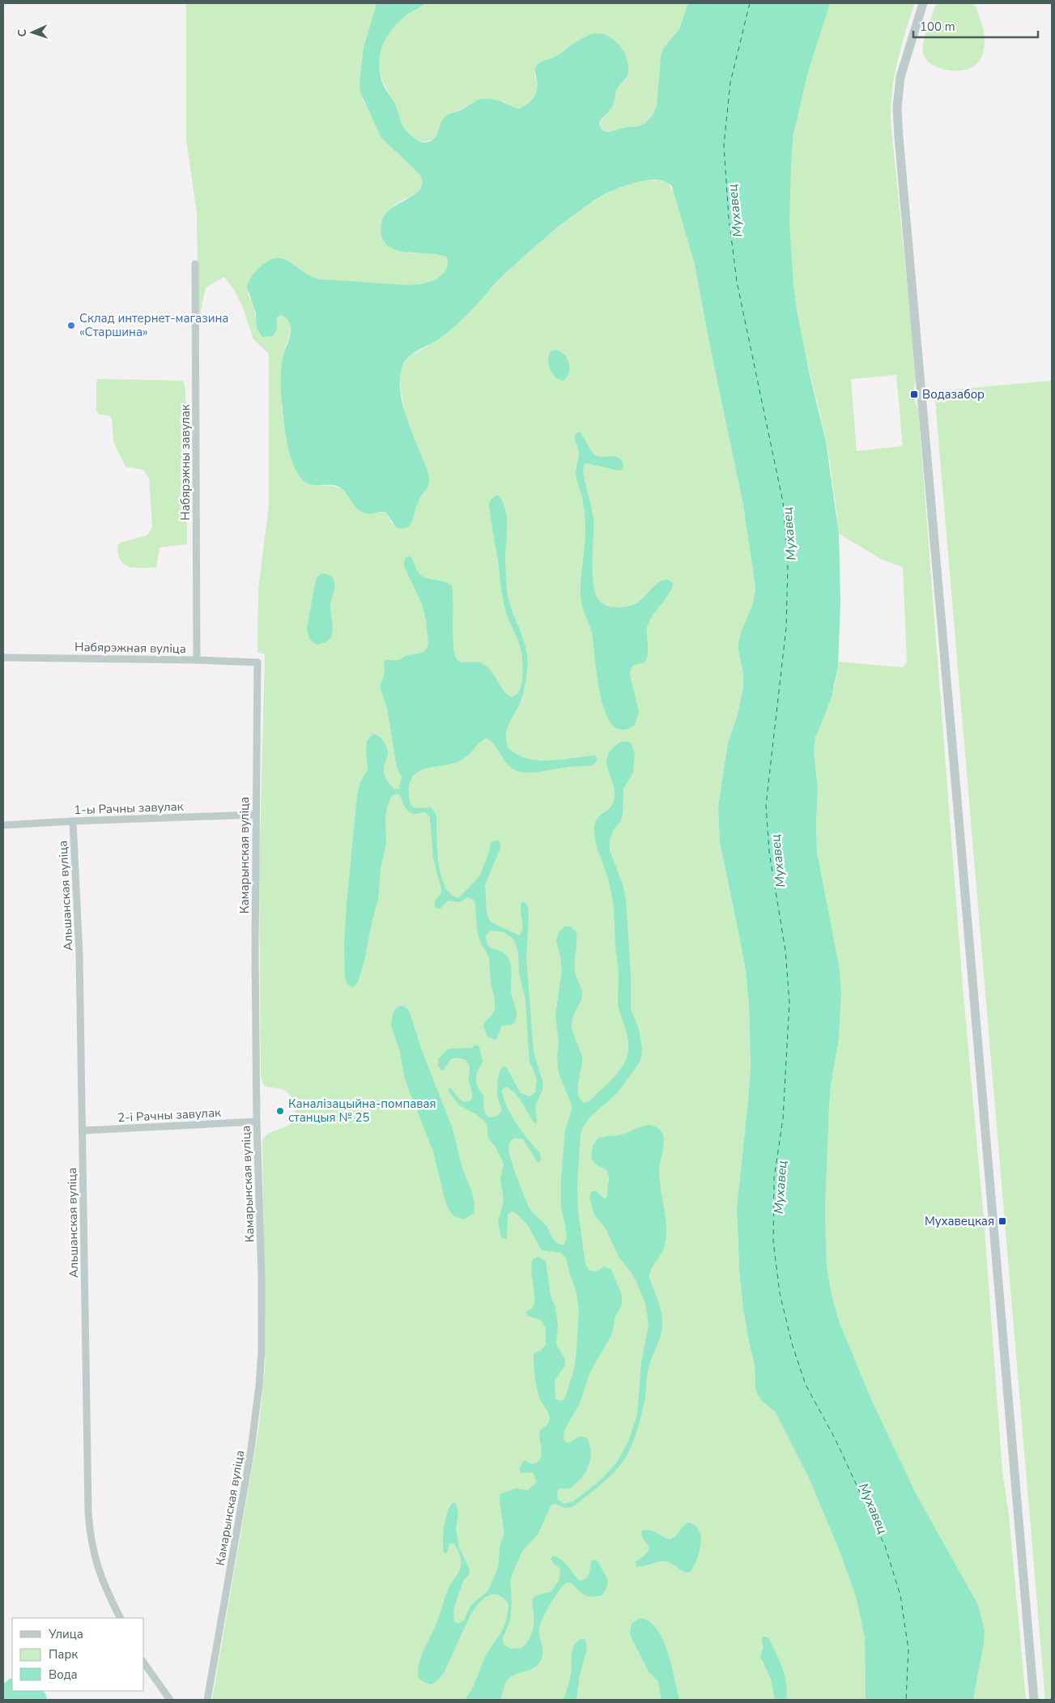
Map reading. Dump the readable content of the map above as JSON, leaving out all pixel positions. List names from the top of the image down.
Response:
{
  "streets": {
    "street": [
      "Набярэжны завулак",
      "Набярэжная вуліца",
      "1-ы Рачны завулак",
      "Камарынская вуліца",
      "Альшанская вуліца",
      "2-і Рачны завулак"
    ]
  },
  "crossings": [
    ["Набярэжны завулак", "Набярэжная вуліца"],
    ["Набярэжная вуліца", "Камарынская вуліца"],
    ["1-ы Рачны завулак", "Камарынская вуліца"],
    ["1-ы Рачны завулак", "Альшанская вуліца"],
    ["Камарынская вуліца", "2-і Рачны завулак"],
    ["Альшанская вуліца", "2-і Рачны завулак"]
  ],
  "water": ["Мухавец"],
  "places": {
    "other": ["Склад интернет-магазина «Старшина»", "Каналізацыйна-помпавая станцыя № 25"],
    "transit": ["Водазабор", "Мухавецкая"]
  },
  "legend": ["Улица", "Парк", "Вода"],
  "scale_bar": "100 m",
  "north": "left"
}
